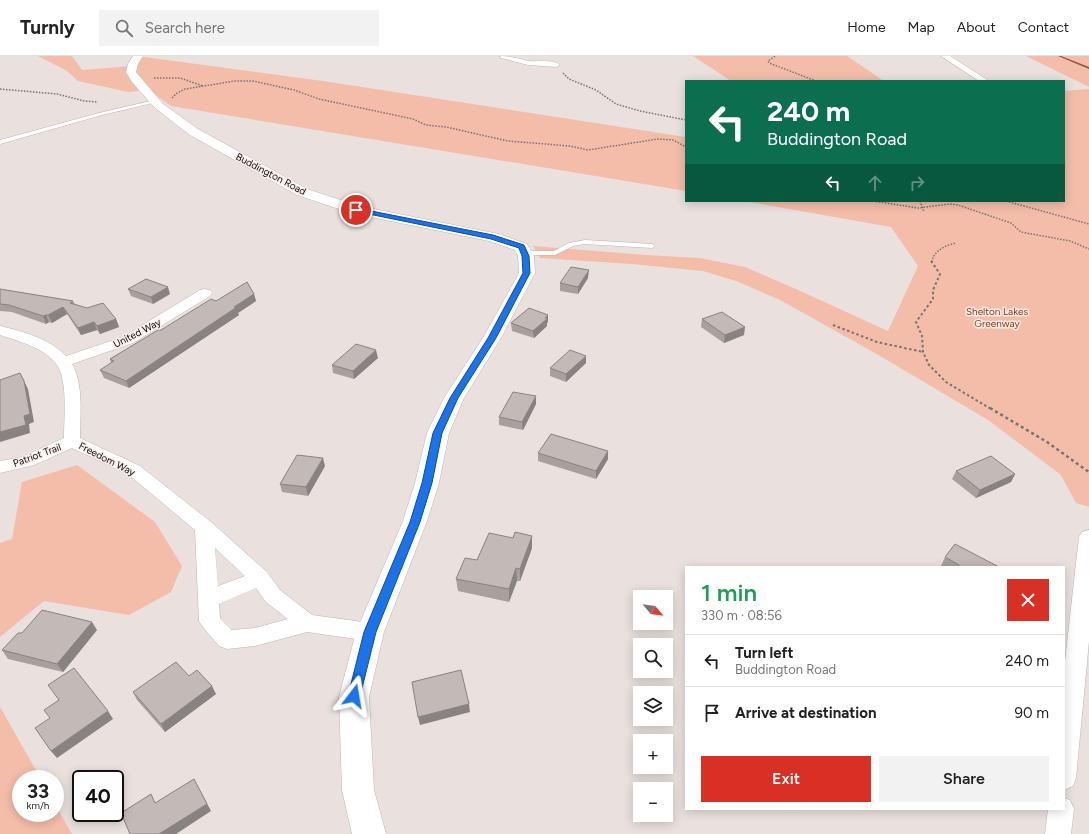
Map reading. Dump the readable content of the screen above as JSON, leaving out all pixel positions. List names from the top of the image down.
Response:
{
  "streets": {
    "street": [
      "Buddington Road",
      "United Way",
      "Patriot Trail",
      "Freedom Way"
    ]
  },
  "crossings": [
    ["United Way", "Freedom Way"],
    ["Patriot Trail", "Freedom Way"]
  ],
  "parks": ["Shelton Lakes Greenway"],
  "north": "bottom right",
  "page": {
    "header": "Turnly",
    "search": "Search here",
    "nav": [
      "Home",
      "Map",
      "About",
      "Contact"
    ],
    "turn": ["240 m", "Buddington Road"],
    "heading": ["1 min", "330 m · 08:56"],
    "map_buttons": ["+", "−"],
    "list": [
      {
        "name": "Turn left",
        "note": "Buddington Road",
        "value": "240 m"
      },
      {
        "name": "Arrive at destination",
        "value": "90 m"
      }
    ],
    "buttons": ["Exit", "Share"],
    "speed": "33 km/h",
    "limit": "40"
  }
}
